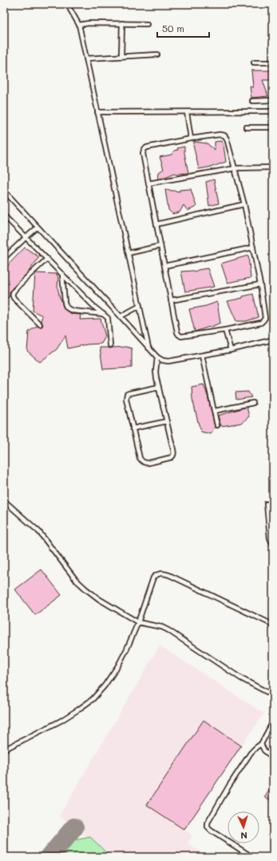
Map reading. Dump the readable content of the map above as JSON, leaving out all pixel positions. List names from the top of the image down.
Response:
{
  "scale_bar": "50 m",
  "north": "bottom"
}
